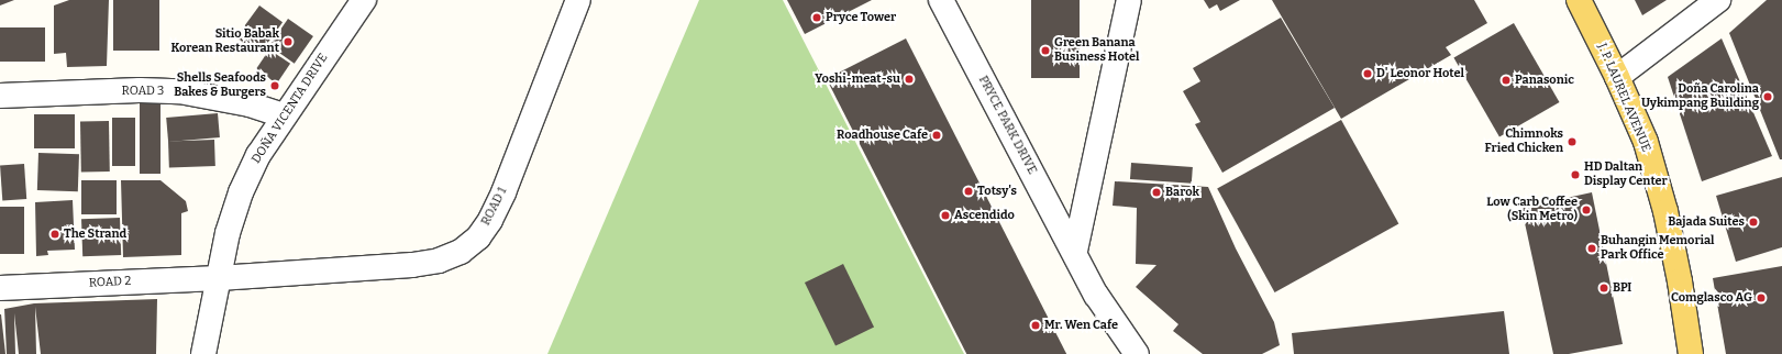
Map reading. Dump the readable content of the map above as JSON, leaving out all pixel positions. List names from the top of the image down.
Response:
{
  "streets": {
    "main road": ["J. P. LAUREL AVENUE"],
    "street": [
      "ROAD 3",
      "DOÑA VICENTA DRIVE",
      "PRYCE PARK DRIVE",
      "ROAD 1",
      "ROAD 2"
    ]
  },
  "crossings": [
    ["ROAD 3", "DOÑA VICENTA DRIVE"],
    ["DOÑA VICENTA DRIVE", "ROAD 1"],
    ["DOÑA VICENTA DRIVE", "ROAD 2"],
    ["ROAD 1", "ROAD 2"]
  ],
  "places": [
    "Pryce Tower",
    "Sitio Babak Korean Restaurant",
    "Green Banana Business Hotel",
    "D' Leonor Hotel",
    "Yoshi-meat-su",
    "Panasonic",
    "Shells Seafoods Bakes & Burgers",
    "Doña Carolina Uykimpang Building",
    "Roadhouse Cafe",
    "Chimnoks Fried Chicken",
    "HD Daltan Display Center",
    "Totsy's",
    "Barok",
    "Low Carb Coffee (Skin Metro)",
    "Ascendido",
    "Bajada Suites",
    "The Strand",
    "Buhangin Memorial Park Office",
    "BPI",
    "Comglasco AG",
    "Mr. Wen Cafe"
  ]
}
